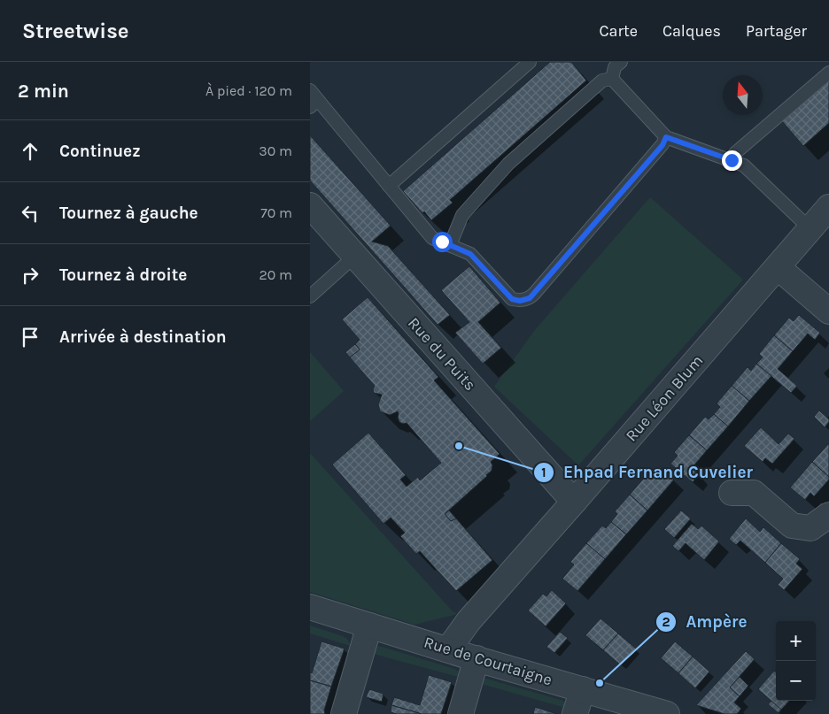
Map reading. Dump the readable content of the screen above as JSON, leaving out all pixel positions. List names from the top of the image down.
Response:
{
  "streets": {
    "street": ["Rue du Puits", "Rue Léon Blum", "Rue de Courtaigne"]
  },
  "crossings": [
    ["Rue du Puits", "Rue Léon Blum"],
    ["Rue Léon Blum", "Rue de Courtaigne"]
  ],
  "places": ["Ehpad Fernand Cuvelier", "Ampère"],
  "north": "top",
  "page": {
    "header": "Streetwise",
    "nav": ["Carte", "Calques", "Partager"],
    "heading": ["2 min", "À pied · 120 m"],
    "list": [
      ["Continuez", "30 m"],
      ["Tournez à gauche", "70 m"],
      ["Tournez à droite", "20 m"],
      "Arrivée à destination"
    ],
    "map_buttons": ["+", "−"]
  }
}
